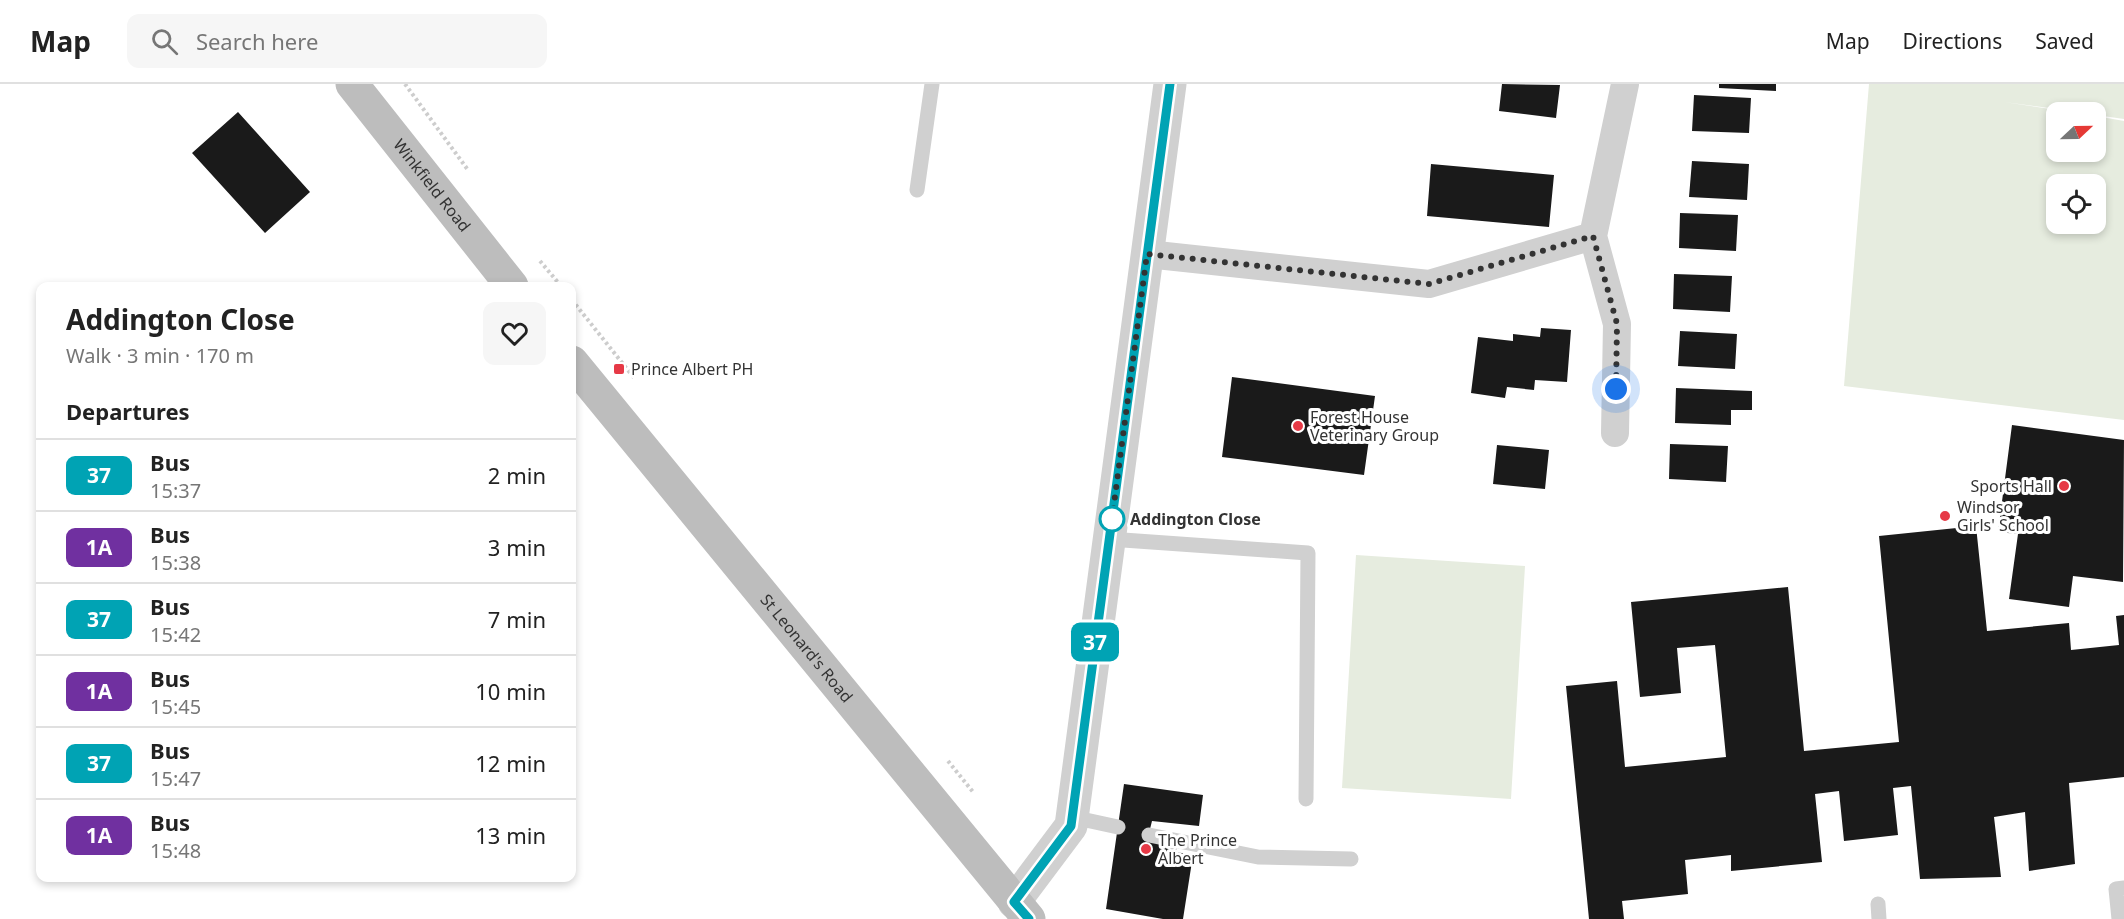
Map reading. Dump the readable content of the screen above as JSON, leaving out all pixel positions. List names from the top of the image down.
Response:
{
  "streets": {
    "main road": ["Winkfield Road", "St Leonard's Road"]
  },
  "places": {
    "transit": ["Prince Albert PH"],
    "other": [
      "Forest House Veterinary Group",
      "Sports Hall",
      "Windsor Girls' School",
      "Addington Close",
      "The Prince Albert"
    ]
  },
  "lines": ["bus line 37"],
  "north": "right",
  "page": {
    "header": "Map",
    "search": "Search here",
    "nav": ["Map", "Directions", "Saved"],
    "on_map": "37",
    "heading": [
      ["Addington Close", "Walk · 3 min · 170 m"],
      "Departures"
    ],
    "list": [
      {
        "mark": "37",
        "name": "Bus",
        "note": "15:37",
        "value": "2 min"
      },
      {
        "mark": "1A",
        "name": "Bus",
        "note": "15:38",
        "value": "3 min"
      },
      {
        "mark": "37",
        "name": "Bus",
        "note": "15:42",
        "value": "7 min"
      },
      {
        "mark": "1A",
        "name": "Bus",
        "note": "15:45",
        "value": "10 min"
      },
      {
        "mark": "37",
        "name": "Bus",
        "note": "15:47",
        "value": "12 min"
      },
      {
        "mark": "1A",
        "name": "Bus",
        "note": "15:48",
        "value": "13 min"
      }
    ]
  }
}
